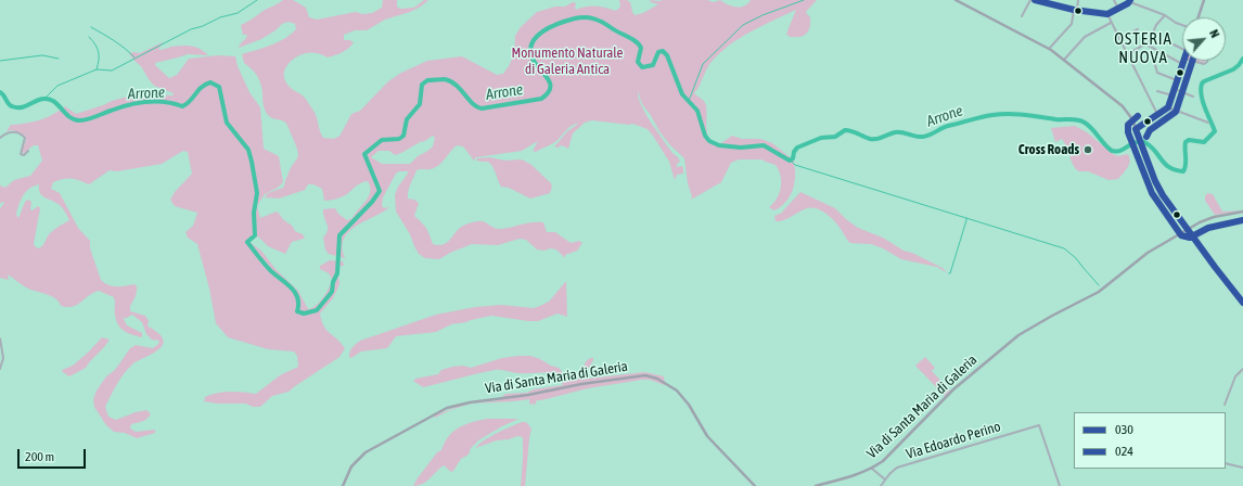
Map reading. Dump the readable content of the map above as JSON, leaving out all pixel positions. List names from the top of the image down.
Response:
{
  "streets": {
    "street": ["Via di Santa Maria di Galeria", "Via Edoardo Perino"]
  },
  "districts": ["OSTERIA NUOVA"],
  "water": ["Arrone"],
  "parks": ["Monumento Naturale di Galeria Antica"],
  "places": ["Cross Roads"],
  "lines": ["transit line 030", "transit line 024"],
  "legend": ["030", "024"],
  "scale_bar": "200 m",
  "north": "top right"
}
